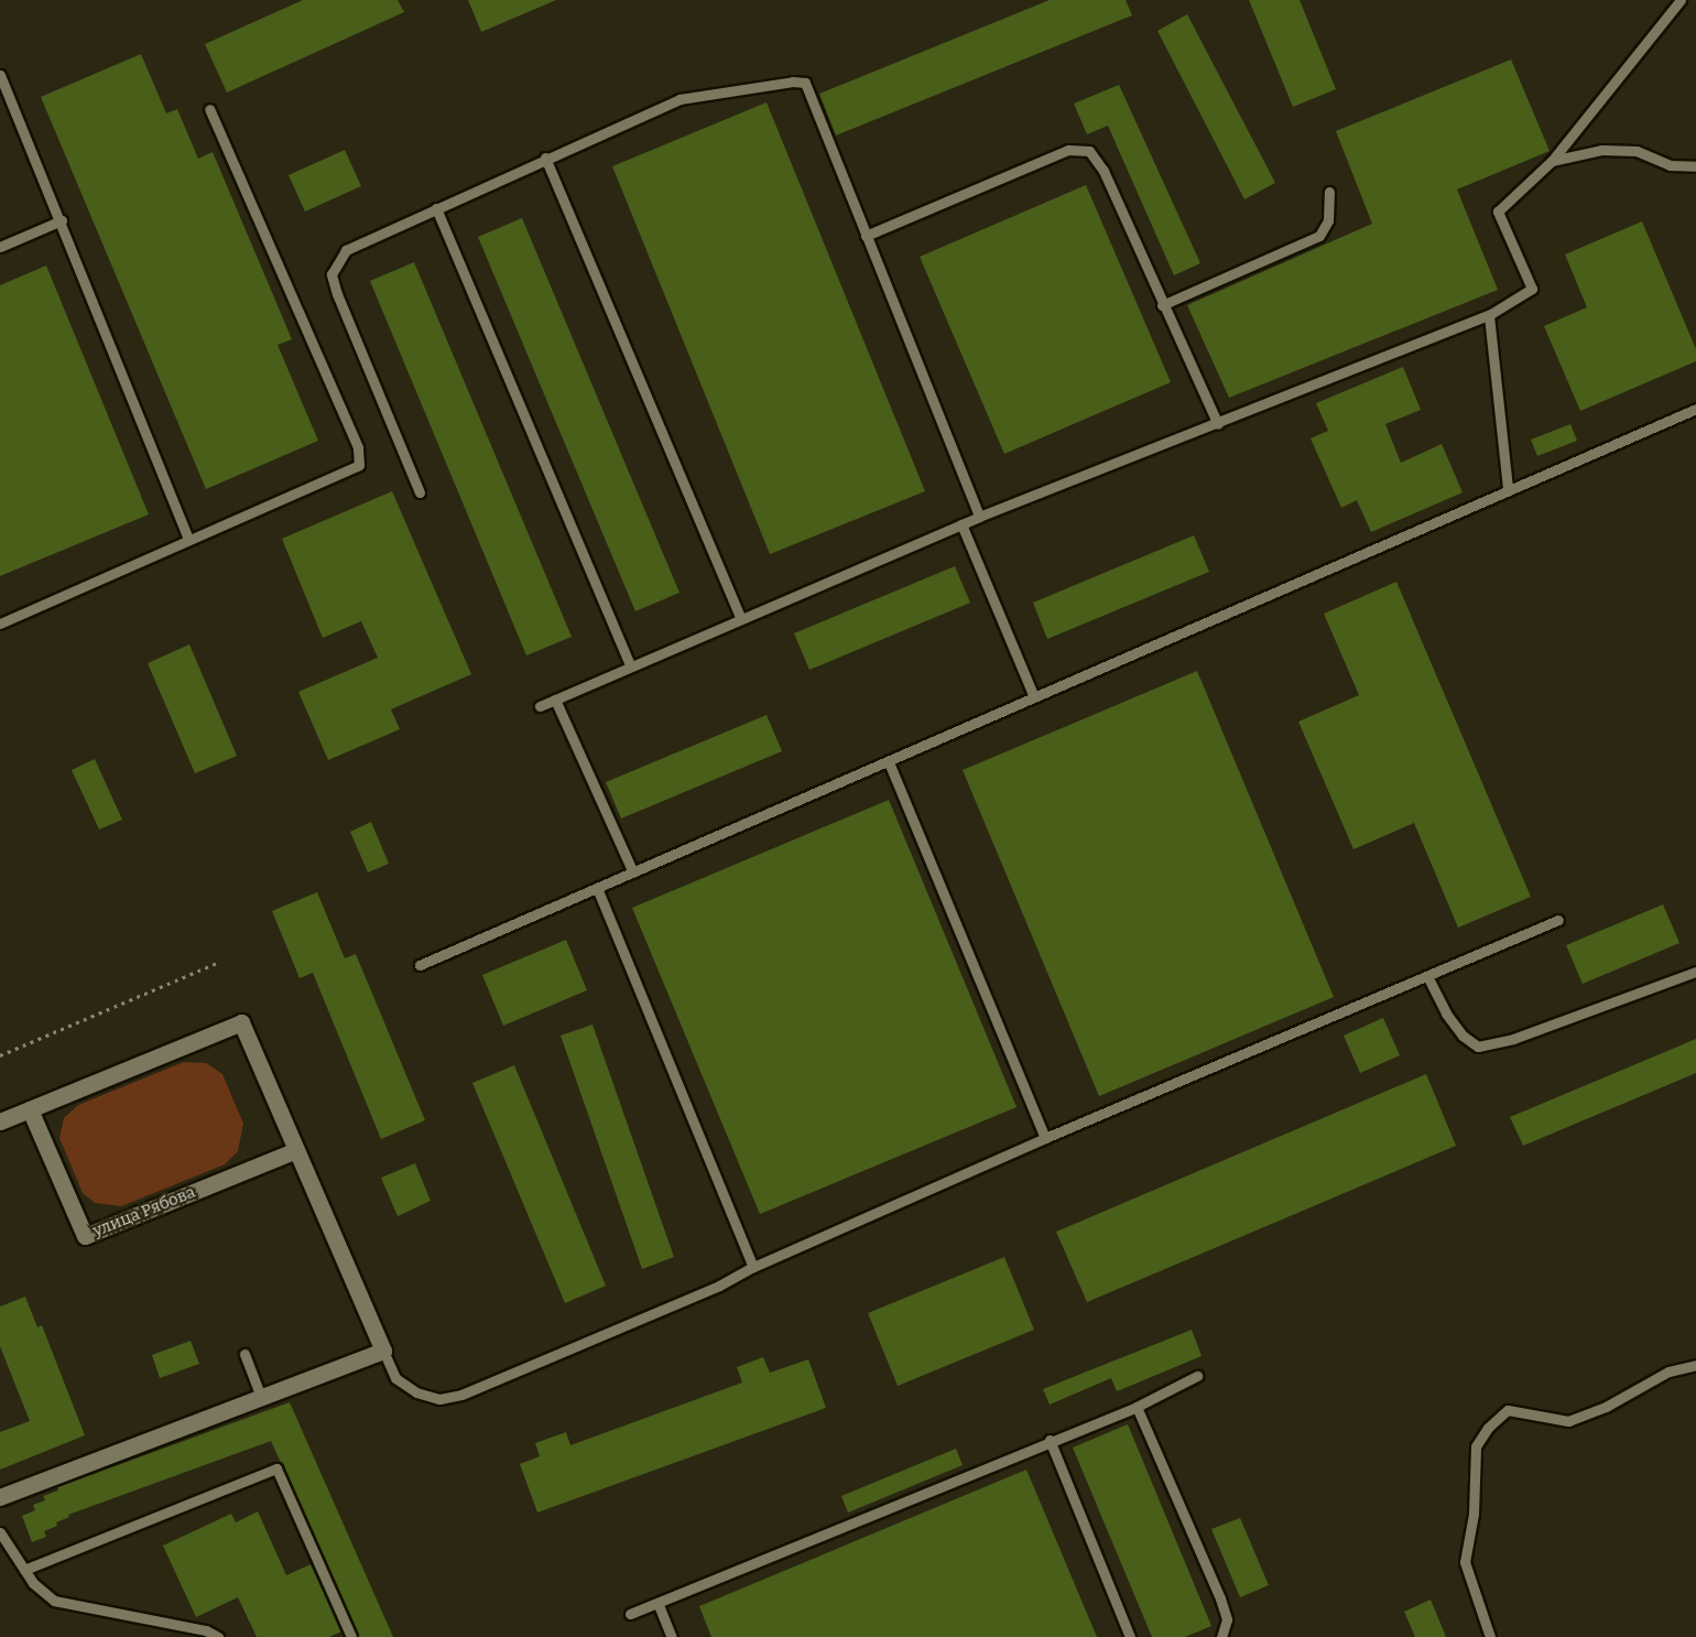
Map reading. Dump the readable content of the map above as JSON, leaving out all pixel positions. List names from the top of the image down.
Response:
{
  "streets": {
    "street": ["улица Рябова"]
  }
}
